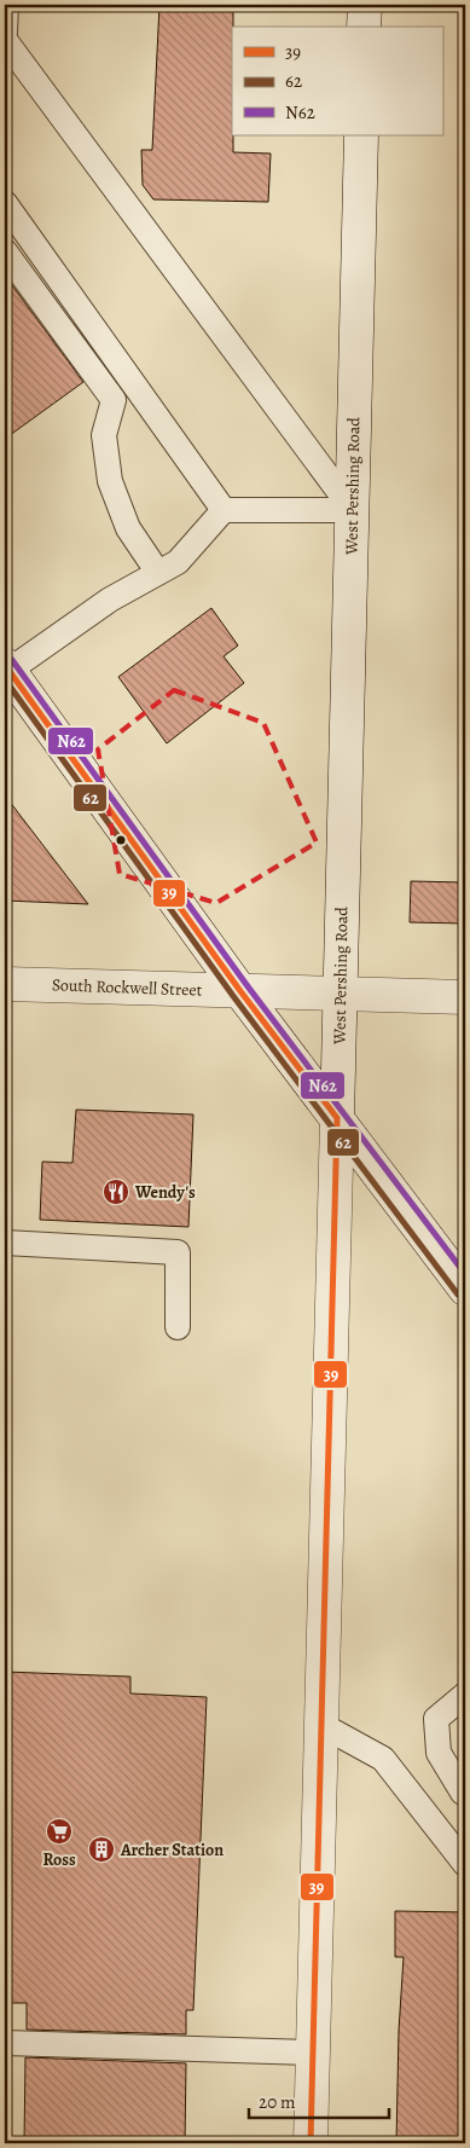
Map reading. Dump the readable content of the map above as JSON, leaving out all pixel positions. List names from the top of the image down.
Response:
{
  "streets": {
    "main road": ["West Pershing Road", "South Rockwell Street"]
  },
  "crossings": [
    ["West Pershing Road", "South Rockwell Street"]
  ],
  "places": {
    "restaurant": ["Wendy's"],
    "supermarket": ["Ross"],
    "building": ["Archer Station"]
  },
  "lines": ["transit line N62", "transit line 39", "transit line 62"],
  "legend": ["39", "62", "N62"],
  "scale_bar": "20 m"
}
